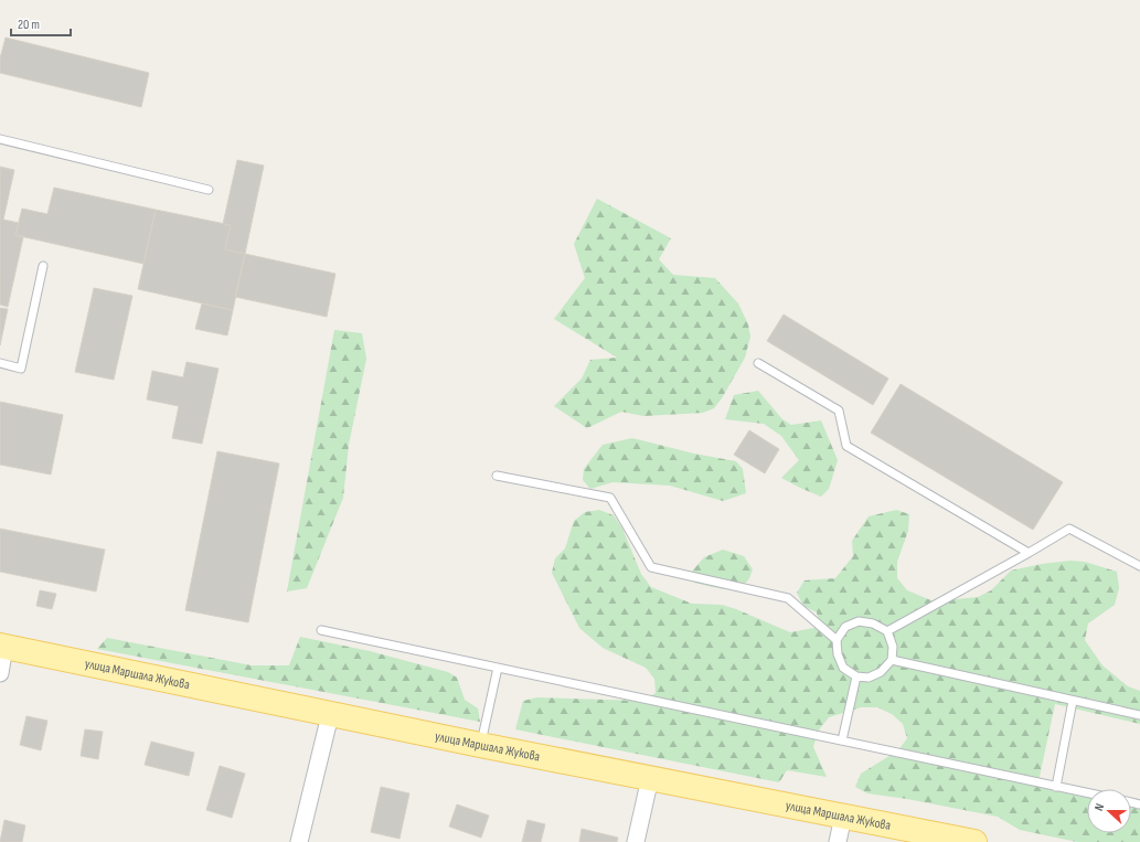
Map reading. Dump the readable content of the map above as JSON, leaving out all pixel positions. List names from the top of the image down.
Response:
{
  "streets": {
    "main road": ["улица Маршала Жукова"]
  },
  "scale_bar": "20 m",
  "north": "left"
}
